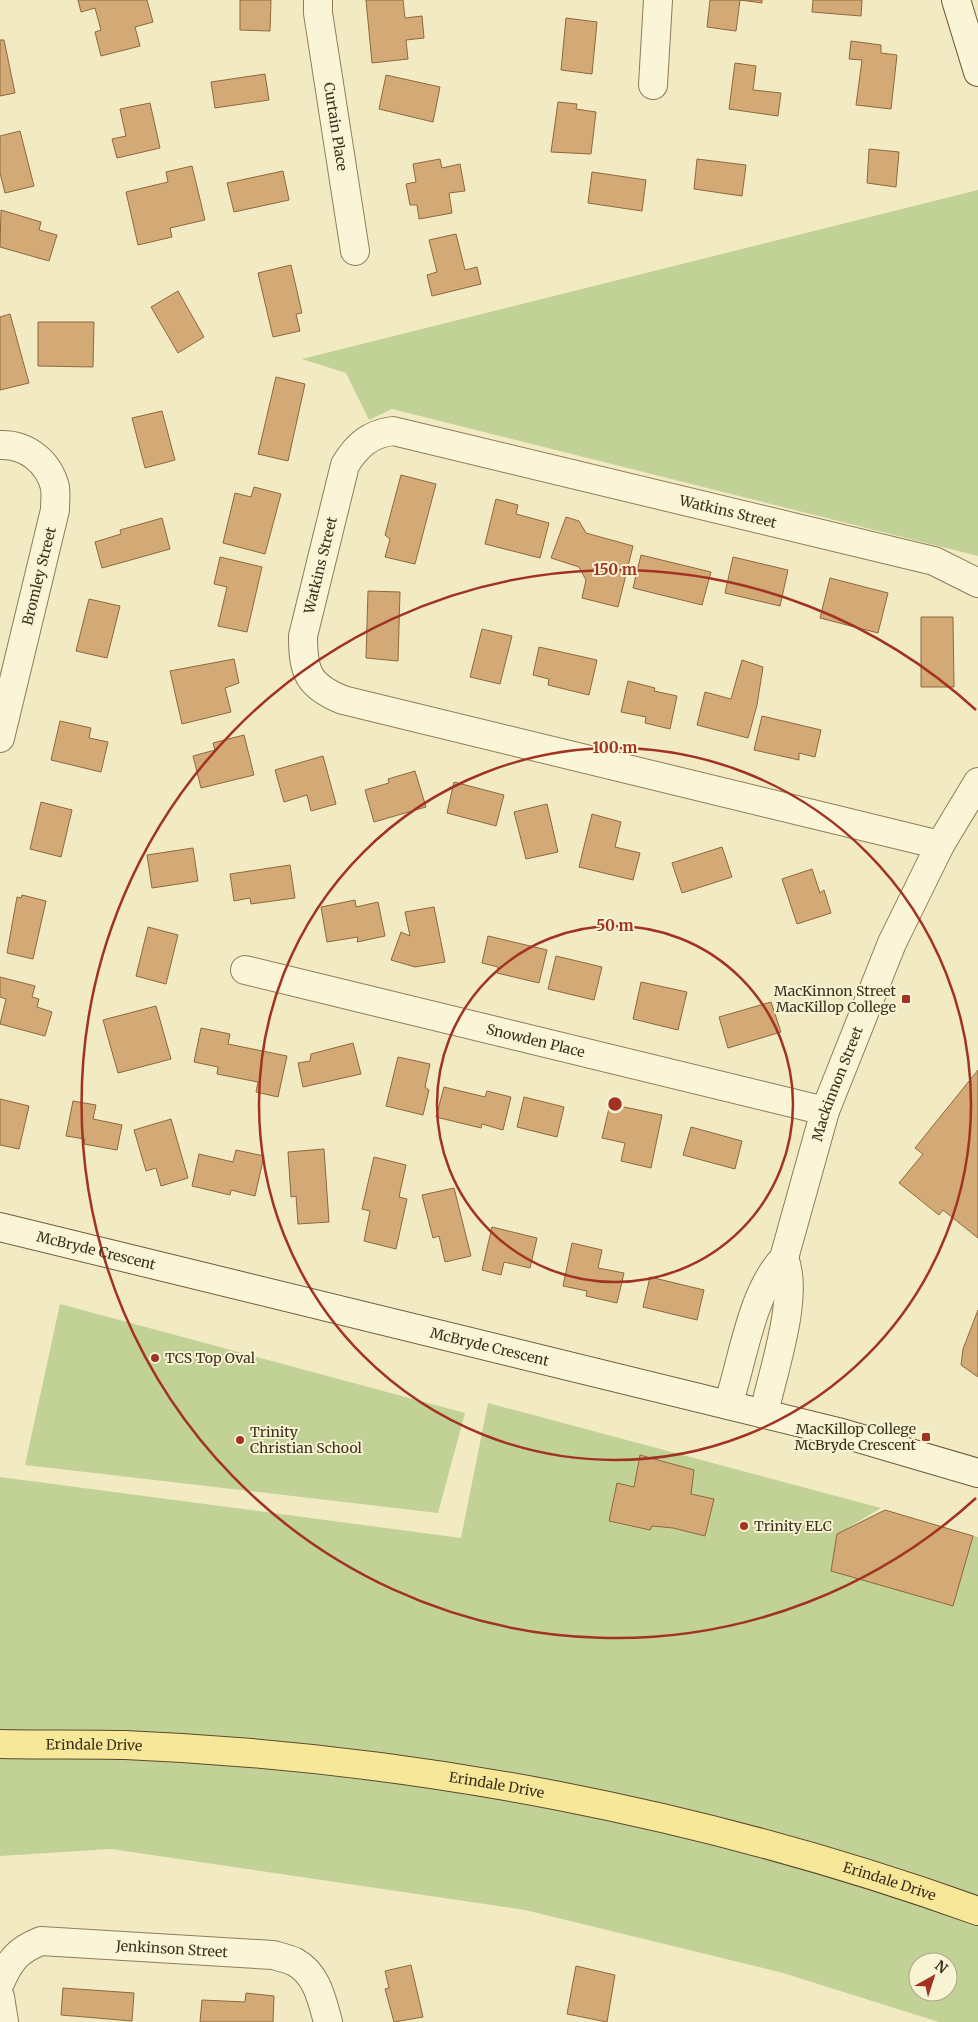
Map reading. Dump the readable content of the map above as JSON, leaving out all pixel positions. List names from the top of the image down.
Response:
{
  "streets": {
    "main road": ["Erindale Drive"],
    "street": [
      "Curtain Place",
      "Watkins Street",
      "Bromley Street",
      "Snowden Place",
      "Mackinnon Street",
      "McBryde Crescent",
      "Jenkinson Street"
    ]
  },
  "crossings": [
    ["Watkins Street", "Mackinnon Street"],
    ["Snowden Place", "Mackinnon Street"],
    ["Mackinnon Street", "McBryde Crescent"]
  ],
  "places": {
    "transit": ["MacKinnon Street MacKillop College", "MacKillop College McBryde Crescent"],
    "other": ["TCS Top Oval", "Trinity Christian School", "Trinity ELC"]
  },
  "north": "top right",
  "rings": ["150 m", "100 m", "50 m"]
}
